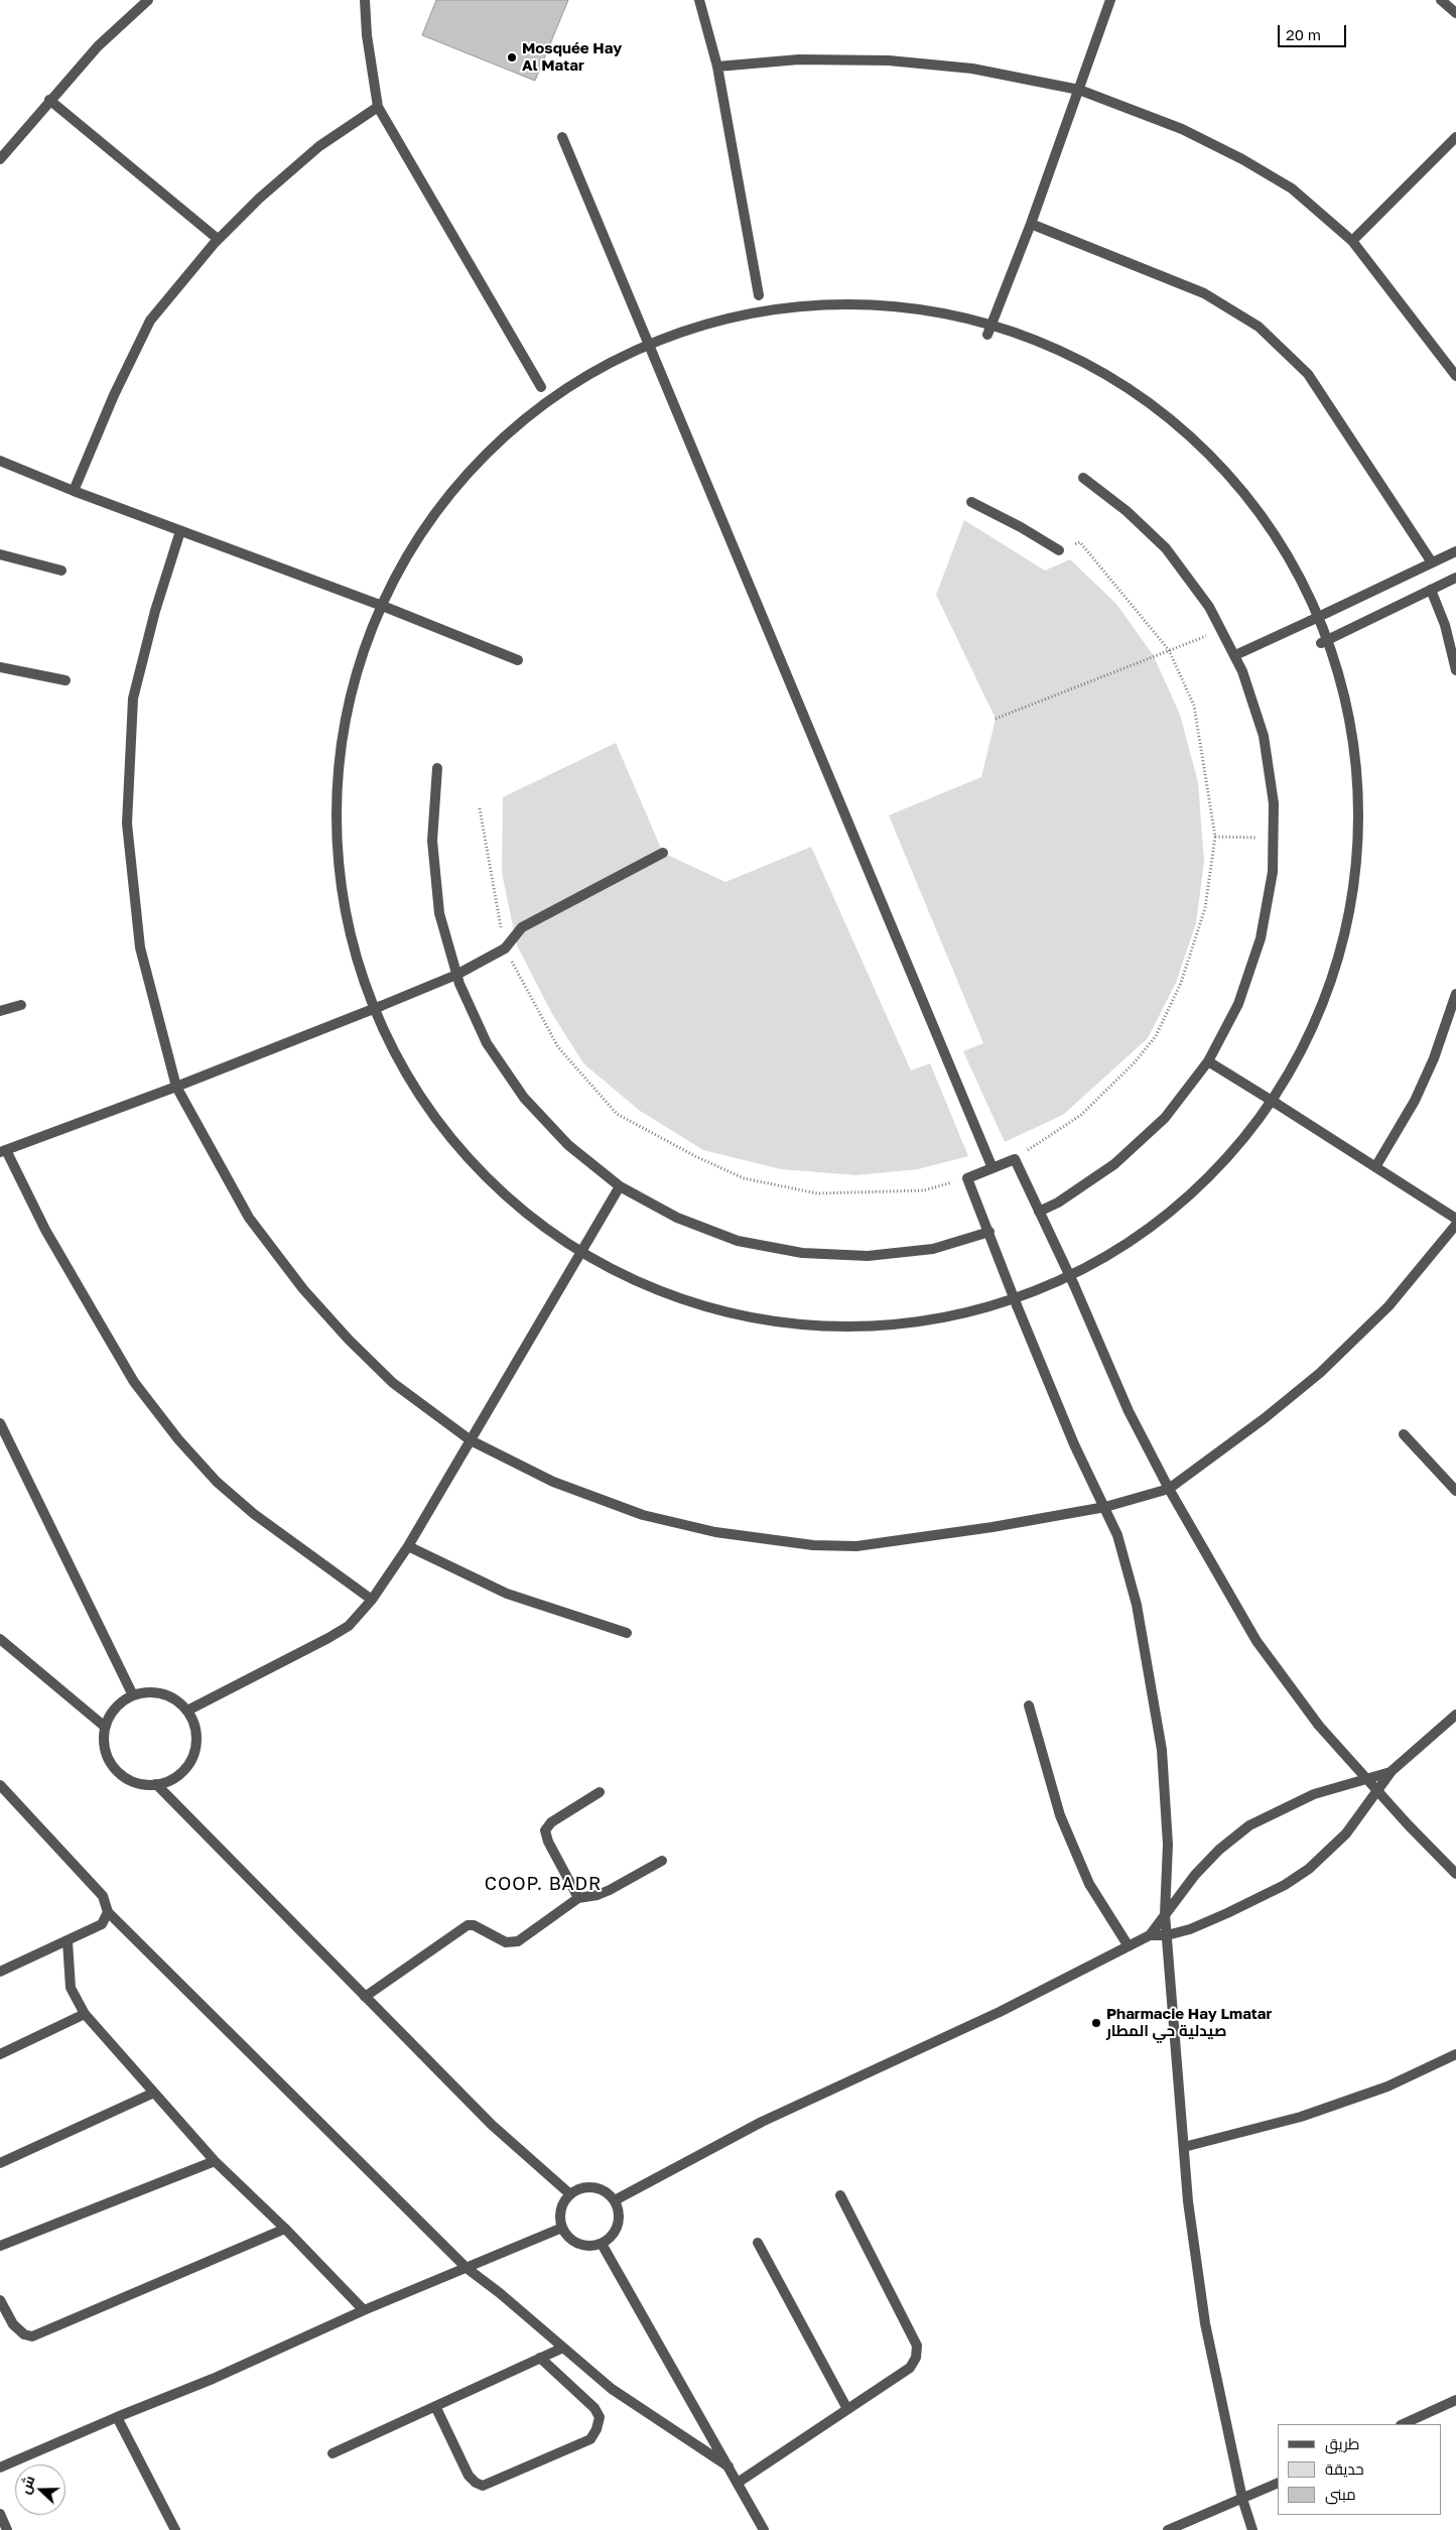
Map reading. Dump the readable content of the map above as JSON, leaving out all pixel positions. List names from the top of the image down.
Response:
{
  "districts": ["COOP. BADR"],
  "places": ["Mosquée Hay Al Matar", "Pharmacie Hay Lmatar صيدلية حي المطار"],
  "legend": ["طريق", "حديقة", "مبنى"],
  "scale_bar": "20 m",
  "north": "left"
}
